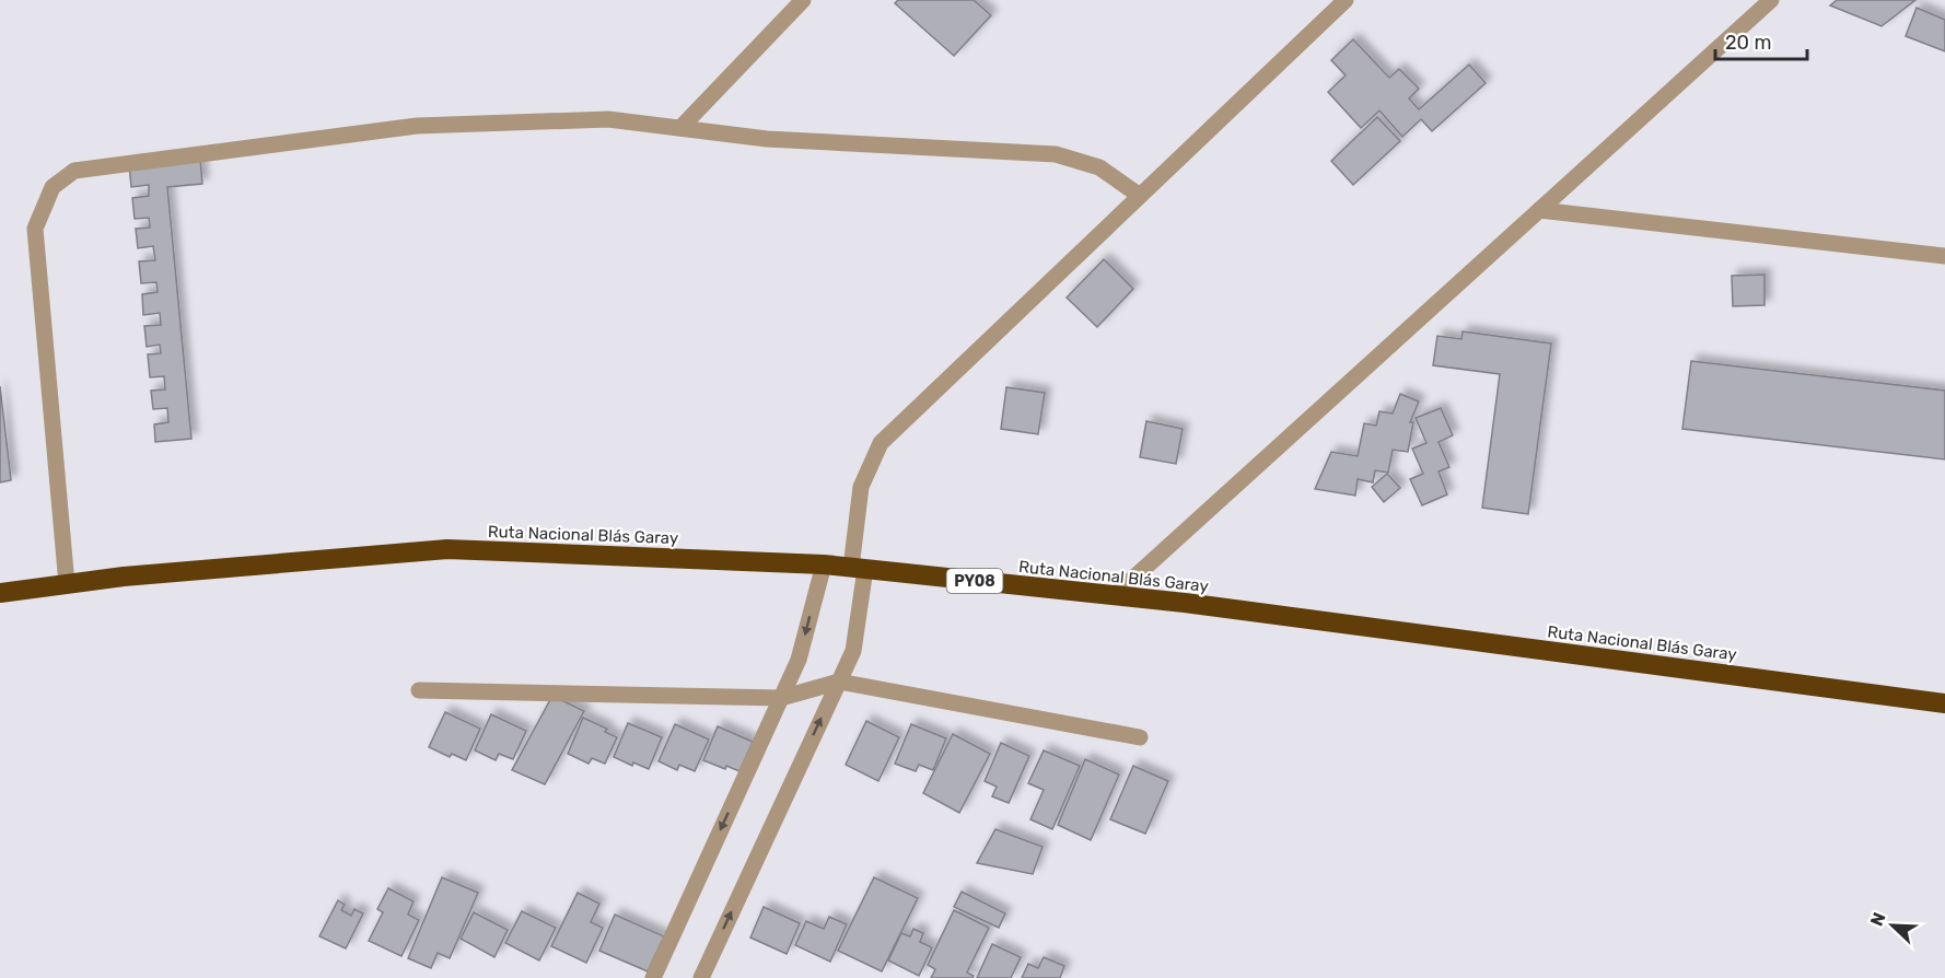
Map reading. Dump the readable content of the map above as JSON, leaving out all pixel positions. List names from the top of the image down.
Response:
{
  "streets": {
    "highway": ["Ruta Nacional Blás Garay", "PY08"]
  },
  "scale_bar": "20 m",
  "north": "top left"
}
